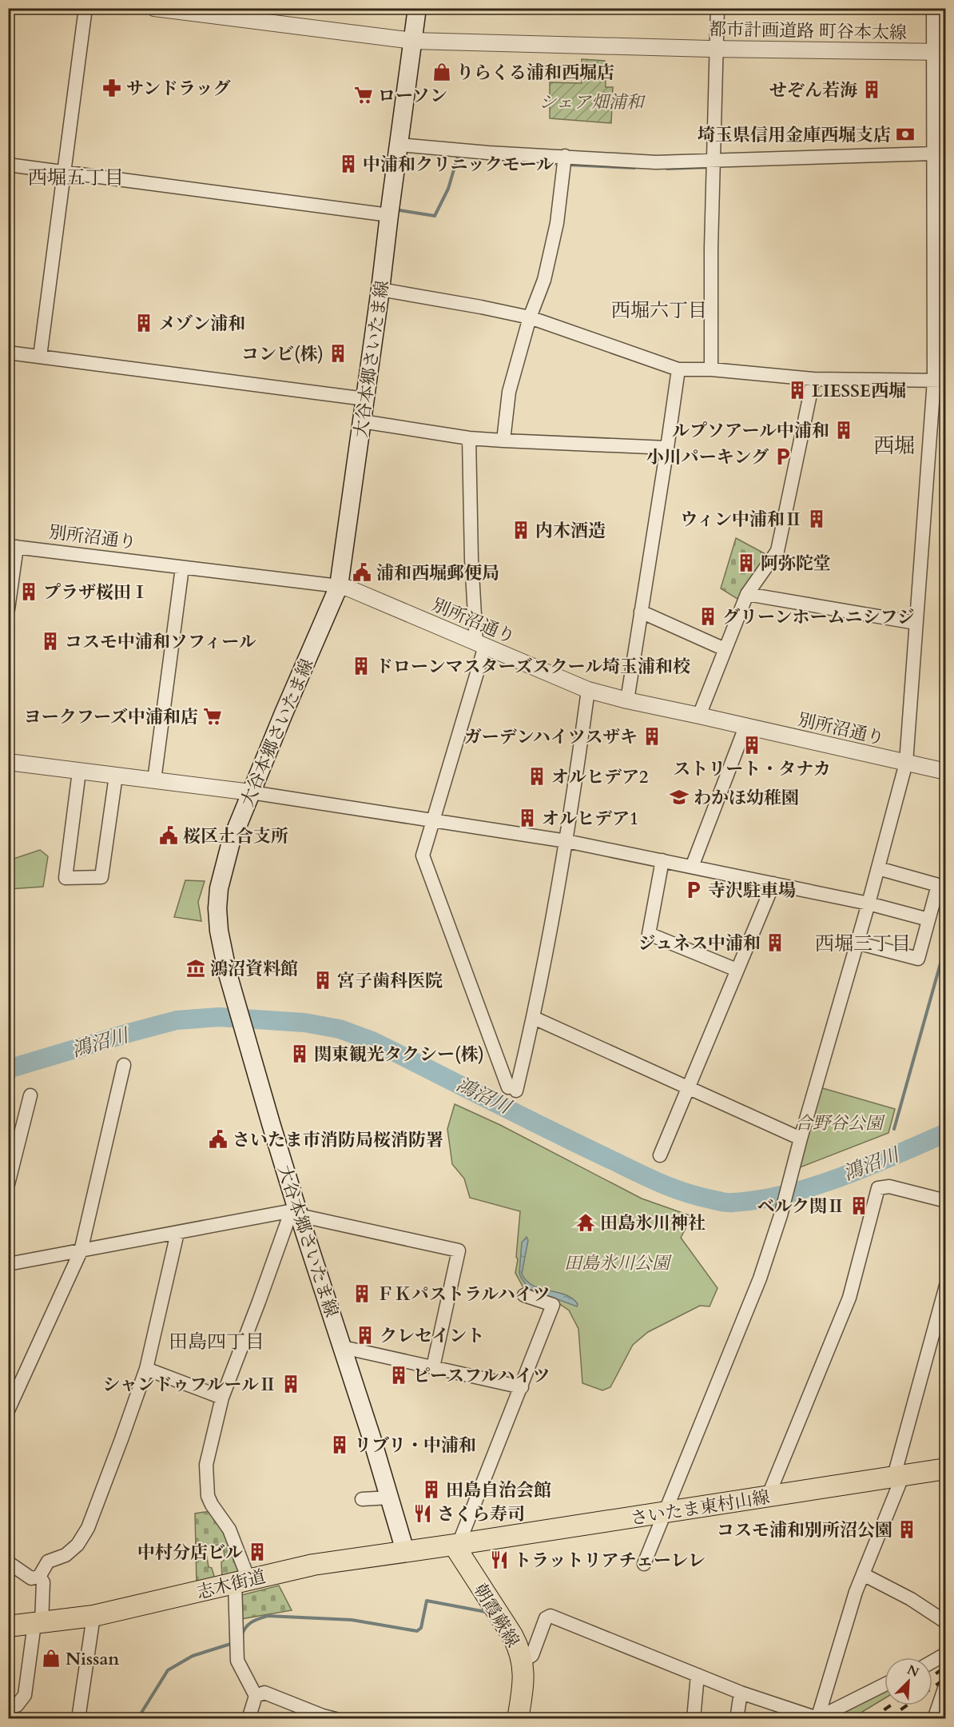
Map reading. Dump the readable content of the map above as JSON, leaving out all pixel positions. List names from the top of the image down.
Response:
{
  "streets": {
    "main road": [
      "大谷本郷さいたま線",
      "さいたま東村山線",
      "志木街道",
      "朝霞蕨線"
    ],
    "street": ["都市計画道路 町谷本太線", "別所沼通り"]
  },
  "crossings": [
    ["都市計画道路 町谷本太線", "大谷本郷さいたま線"],
    ["大谷本郷さいたま線", "別所沼通り"],
    ["大谷本郷さいたま線", "志木街道"],
    ["さいたま東村山線", "志木街道"],
    ["さいたま東村山線", "朝霞蕨線"],
    ["志木街道", "朝霞蕨線"]
  ],
  "districts": [
    "西堀五丁目",
    "西堀六丁目",
    "西堀",
    "西堀三丁目",
    "田島四丁目"
  ],
  "water": ["鴻沼川"],
  "parks": ["シェア畑浦和", "合野谷公園", "田島氷川公園"],
  "places": {
    "shop": ["りらくる浦和西堀店", "Nissan"],
    "pharmacy": ["サンドラッグ"],
    "building": [
      "せぞん若海",
      "中浦和クリニックモール",
      "メゾン浦和",
      "コンビ(株)",
      "LIESSE西堀",
      "ルプソアール中浦和",
      "ウィン中浦和Ⅱ",
      "内木酒造",
      "阿弥陀堂",
      "プラザ桜田Ⅰ",
      "グリーンホームニシフジ",
      "コスモ中浦和ソフィール",
      "ドローンマスターズスクール埼玉浦和校",
      "ガーデンハイツスザキ",
      "ストリート・タナカ",
      "オルヒデア2",
      "オルヒデア1",
      "ジュネス中浦和",
      "宮子歯科医院",
      "関東観光タクシー(株)",
      "ベルク関Ⅱ",
      "ＦＫパストラルハイツ",
      "クレセイント",
      "ピースフルハイツ",
      "シャンドゥフルールⅡ",
      "リブリ・中浦和",
      "田島自治会館",
      "コスモ浦和別所沼公園",
      "中村分店ビル"
    ],
    "supermarket": ["ローソン", "ヨークフーズ中浦和店"],
    "bank": ["埼玉県信用金庫西堀支店"],
    "parking": ["小川パーキング", "寺沢駐車場"],
    "public building": ["浦和西堀郵便局", "桜区土合支所", "さいたま市消防局桜消防署"],
    "school or university": ["わかほ幼稚園"],
    "museum": ["鴻沼資料館"],
    "temple": ["田島氷川神社"],
    "restaurant": ["さくら寿司", "トラットリアチェーレレ"]
  },
  "north": "top right"
}
